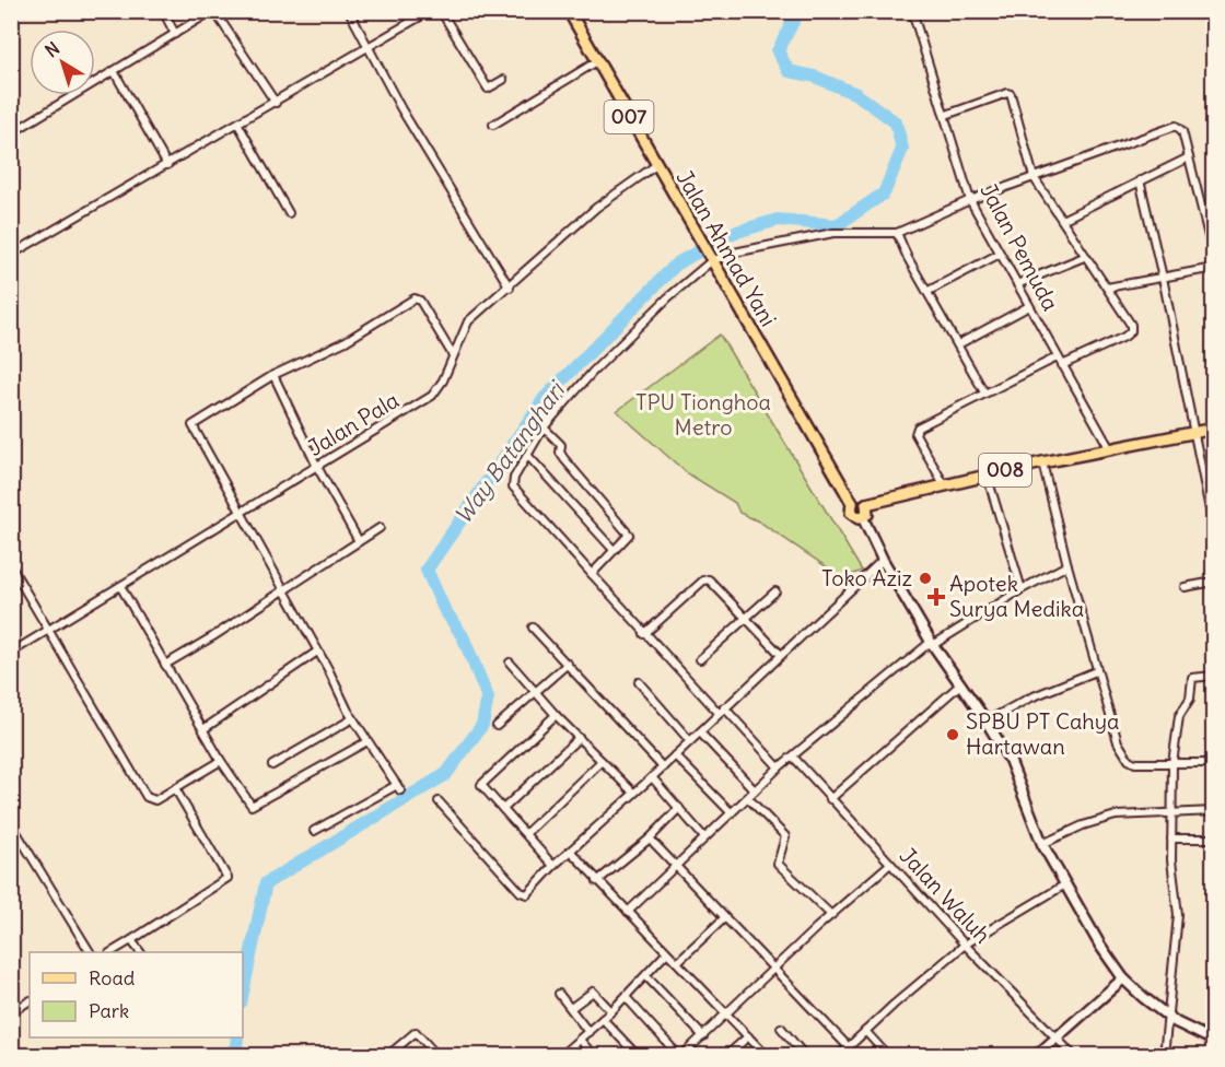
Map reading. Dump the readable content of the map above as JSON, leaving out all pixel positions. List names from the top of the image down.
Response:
{
  "streets": {
    "main road": ["007", "Jalan Ahmad Yani", "008"],
    "street": ["Jalan Pemuda", "Jalan Pala", "Jalan Waluh"]
  },
  "crossings": [
    ["Jalan Pemuda", "008"],
    ["Jalan Ahmad Yani", "Jalan Pala"],
    ["Jalan Ahmad Yani", "008"]
  ],
  "water": ["Way Batanghari"],
  "parks": ["TPU Tionghoa Metro"],
  "places": {
    "other": ["Toko Aziz", "SPBU PT Cahya Hartawan"],
    "health": ["Apotek Surya Medika"]
  },
  "legend": ["Road", "Park"],
  "north": "top left"
}
